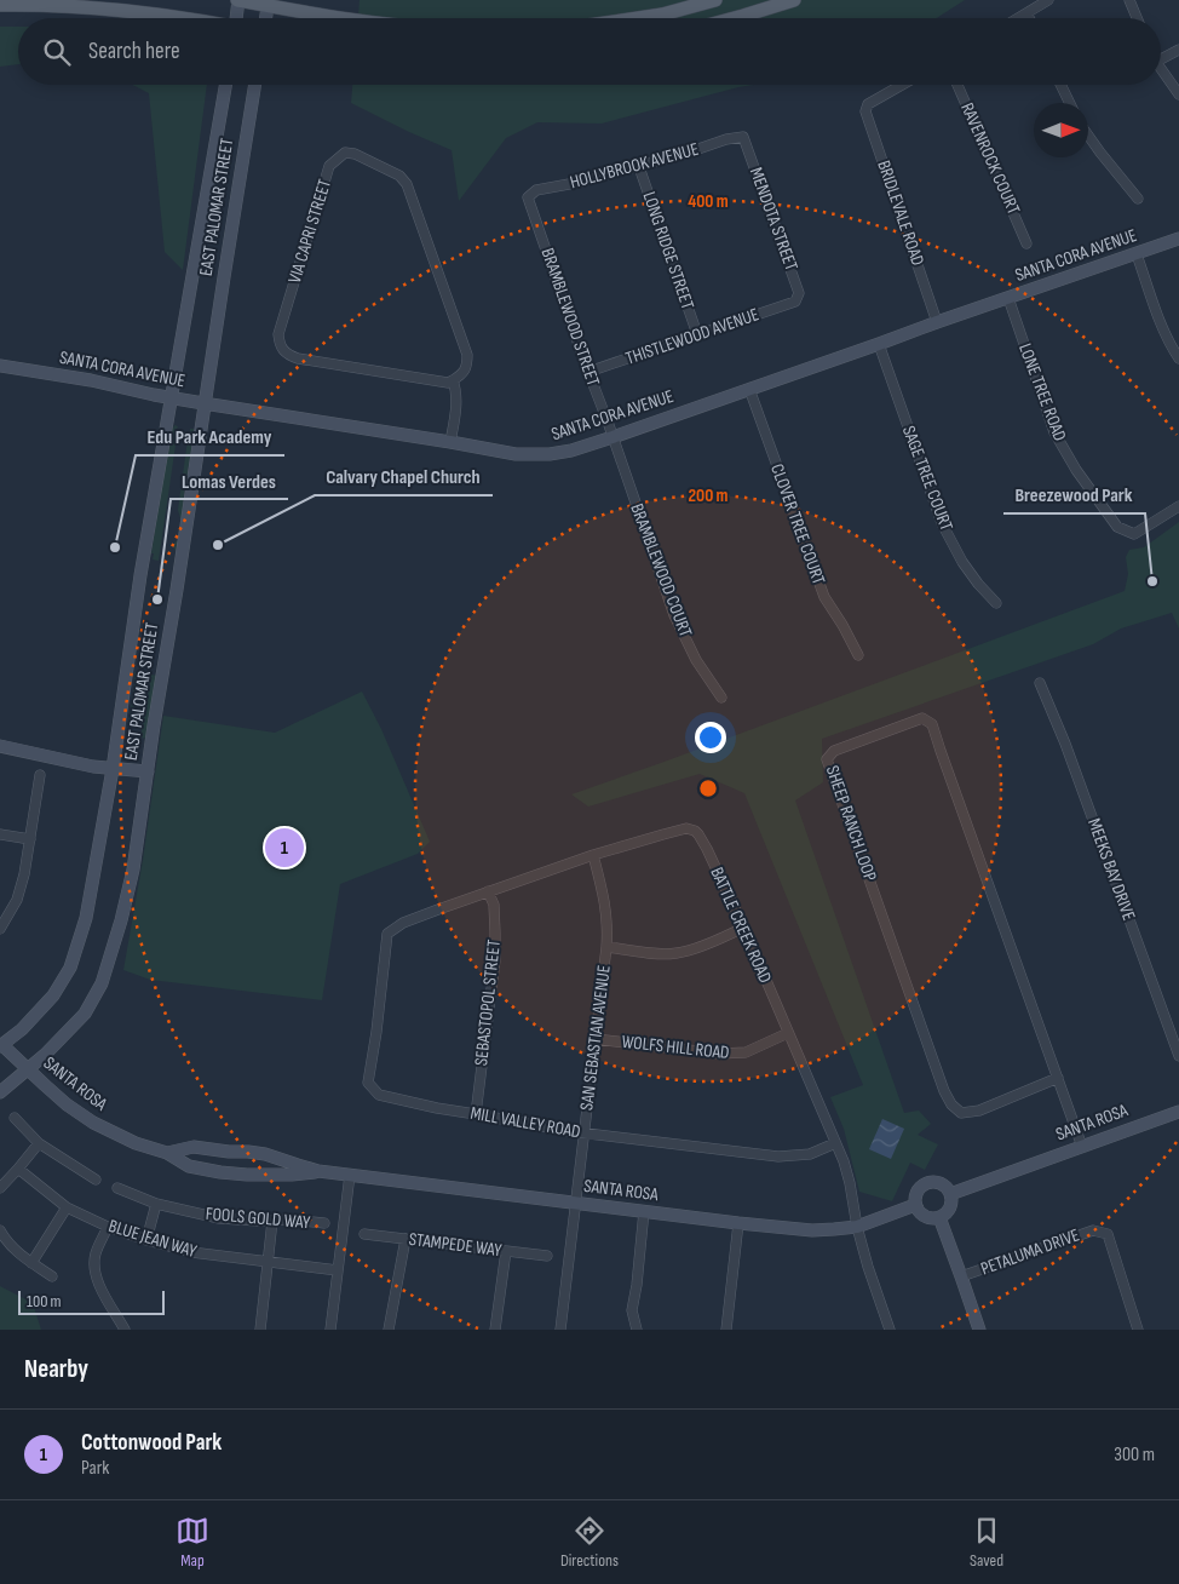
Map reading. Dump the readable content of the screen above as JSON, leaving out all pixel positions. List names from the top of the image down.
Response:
{
  "streets": {
    "street": [
      "RAVENROCK COURT",
      "HOLLYBROOK AVENUE",
      "EAST PALOMAR STREET",
      "BRIDLEVALE ROAD",
      "MENDOTA STREET",
      "VIA CAPRI STREET",
      "LONG RIDGE STREET",
      "SANTA CORA AVENUE",
      "BRAMBLEWOOD STREET",
      "THISTLEWOOD AVENUE",
      "LONE TREE ROAD",
      "SAGE TREE COURT",
      "CLOVER TREE COURT",
      "BRAMBLEWOOD COURT",
      "SHEEP RANCH LOOP",
      "MEEKS BAY DRIVE",
      "BATTLE CREEK ROAD",
      "SEBASTOPOL STREET",
      "SAN SEBASTIAN AVENUE",
      "WOLFS HILL ROAD",
      "SANTA ROSA",
      "MILL VALLEY ROAD",
      "FOOLS GOLD WAY",
      "BLUE JEAN WAY",
      "STAMPEDE WAY",
      "PETALUMA DRIVE"
    ]
  },
  "crossings": [
    ["HOLLYBROOK AVENUE", "MENDOTA STREET"],
    ["HOLLYBROOK AVENUE", "LONG RIDGE STREET"],
    ["HOLLYBROOK AVENUE", "BRAMBLEWOOD STREET"],
    ["EAST PALOMAR STREET", "SANTA CORA AVENUE"],
    ["EAST PALOMAR STREET", "SANTA ROSA"],
    ["BRIDLEVALE ROAD", "SANTA CORA AVENUE"],
    ["MENDOTA STREET", "THISTLEWOOD AVENUE"],
    ["LONG RIDGE STREET", "THISTLEWOOD AVENUE"],
    ["SANTA CORA AVENUE", "BRAMBLEWOOD STREET"],
    ["SANTA CORA AVENUE", "LONE TREE ROAD"],
    ["SANTA CORA AVENUE", "SAGE TREE COURT"],
    ["SANTA CORA AVENUE", "CLOVER TREE COURT"],
    ["SANTA CORA AVENUE", "BRAMBLEWOOD COURT"],
    ["BRAMBLEWOOD STREET", "THISTLEWOOD AVENUE"],
    ["BRAMBLEWOOD STREET", "BRAMBLEWOOD COURT"],
    ["SHEEP RANCH LOOP", "SANTA ROSA"],
    ["BATTLE CREEK ROAD", "SEBASTOPOL STREET"],
    ["BATTLE CREEK ROAD", "SAN SEBASTIAN AVENUE"],
    ["BATTLE CREEK ROAD", "WOLFS HILL ROAD"],
    ["BATTLE CREEK ROAD", "SANTA ROSA"],
    ["BATTLE CREEK ROAD", "MILL VALLEY ROAD"],
    ["SEBASTOPOL STREET", "MILL VALLEY ROAD"],
    ["SAN SEBASTIAN AVENUE", "WOLFS HILL ROAD"],
    ["SAN SEBASTIAN AVENUE", "SANTA ROSA"],
    ["SAN SEBASTIAN AVENUE", "MILL VALLEY ROAD"]
  ],
  "places": [
    "Calvary Chapel Church",
    "Edu Park Academy",
    "Breezewood Park",
    "Lomas Verdes"
  ],
  "scale_bar": "100 m",
  "north": "right",
  "page": {
    "search": "Search here",
    "pins": "1",
    "scale": "100 m",
    "heading": "Nearby",
    "list": [
      {
        "mark": "1",
        "name": "Cottonwood Park",
        "note": "Park",
        "value": "300 m"
      }
    ],
    "nav": ["Map", "Directions", "Saved"]
  },
  "rings": ["400 m", "200 m"]
}
